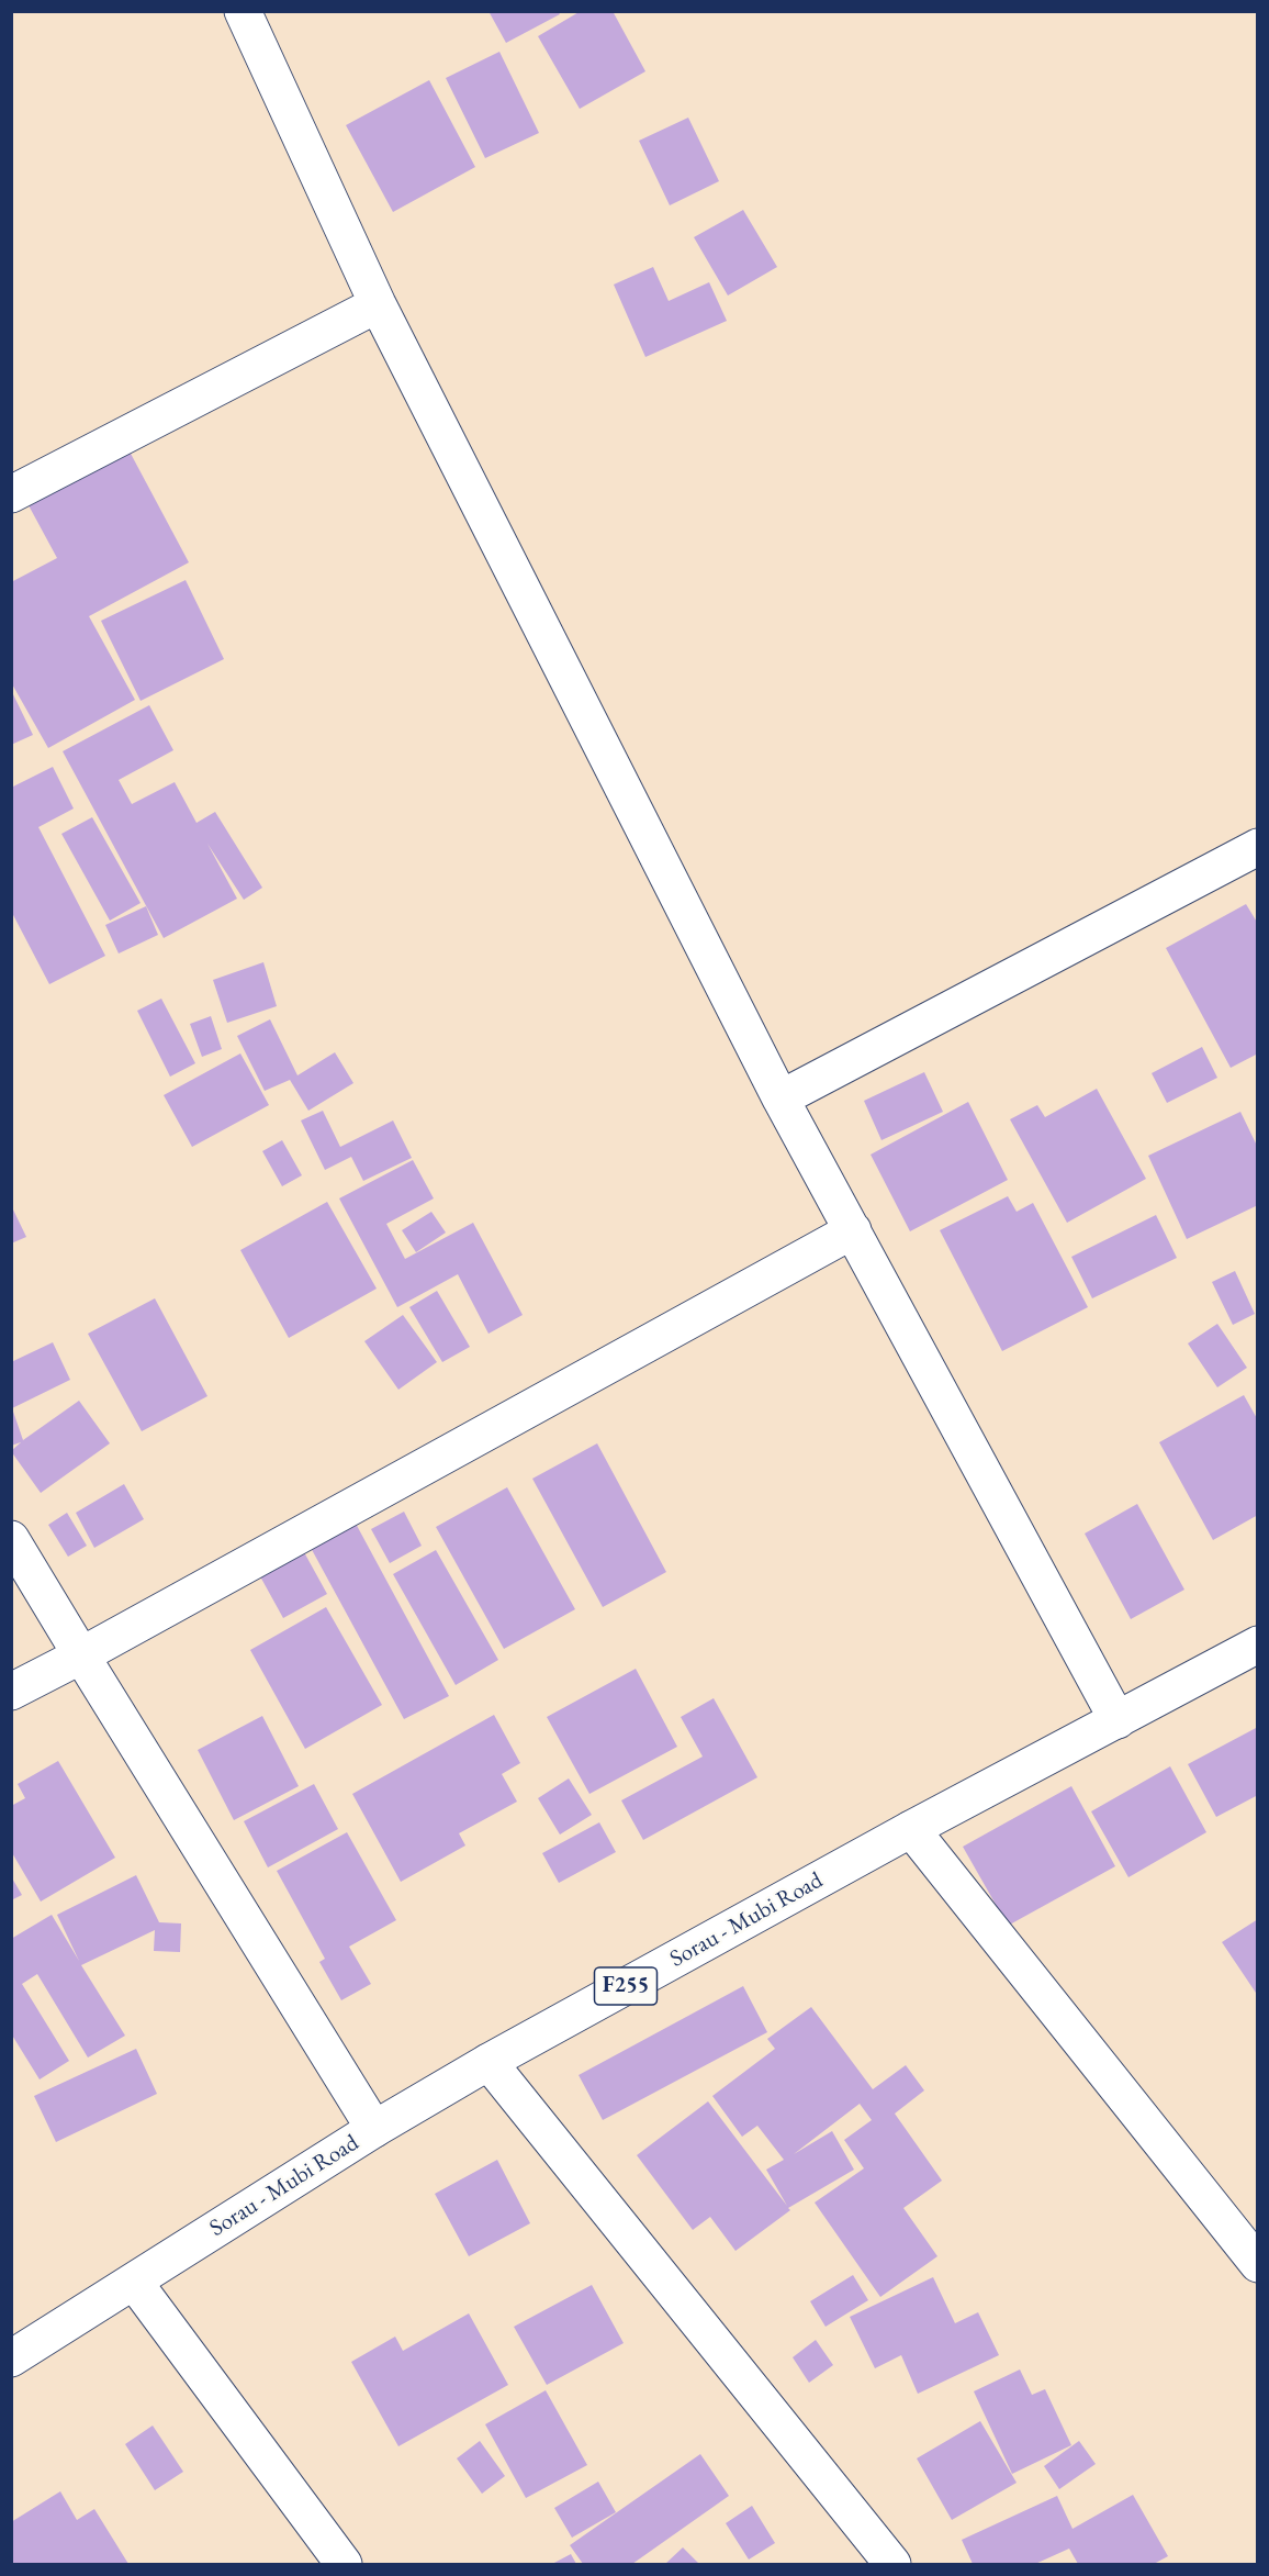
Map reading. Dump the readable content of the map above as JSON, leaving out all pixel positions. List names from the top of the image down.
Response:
{
  "streets": {
    "street": ["Sorau - Mubi Road", "F255"]
  }
}
